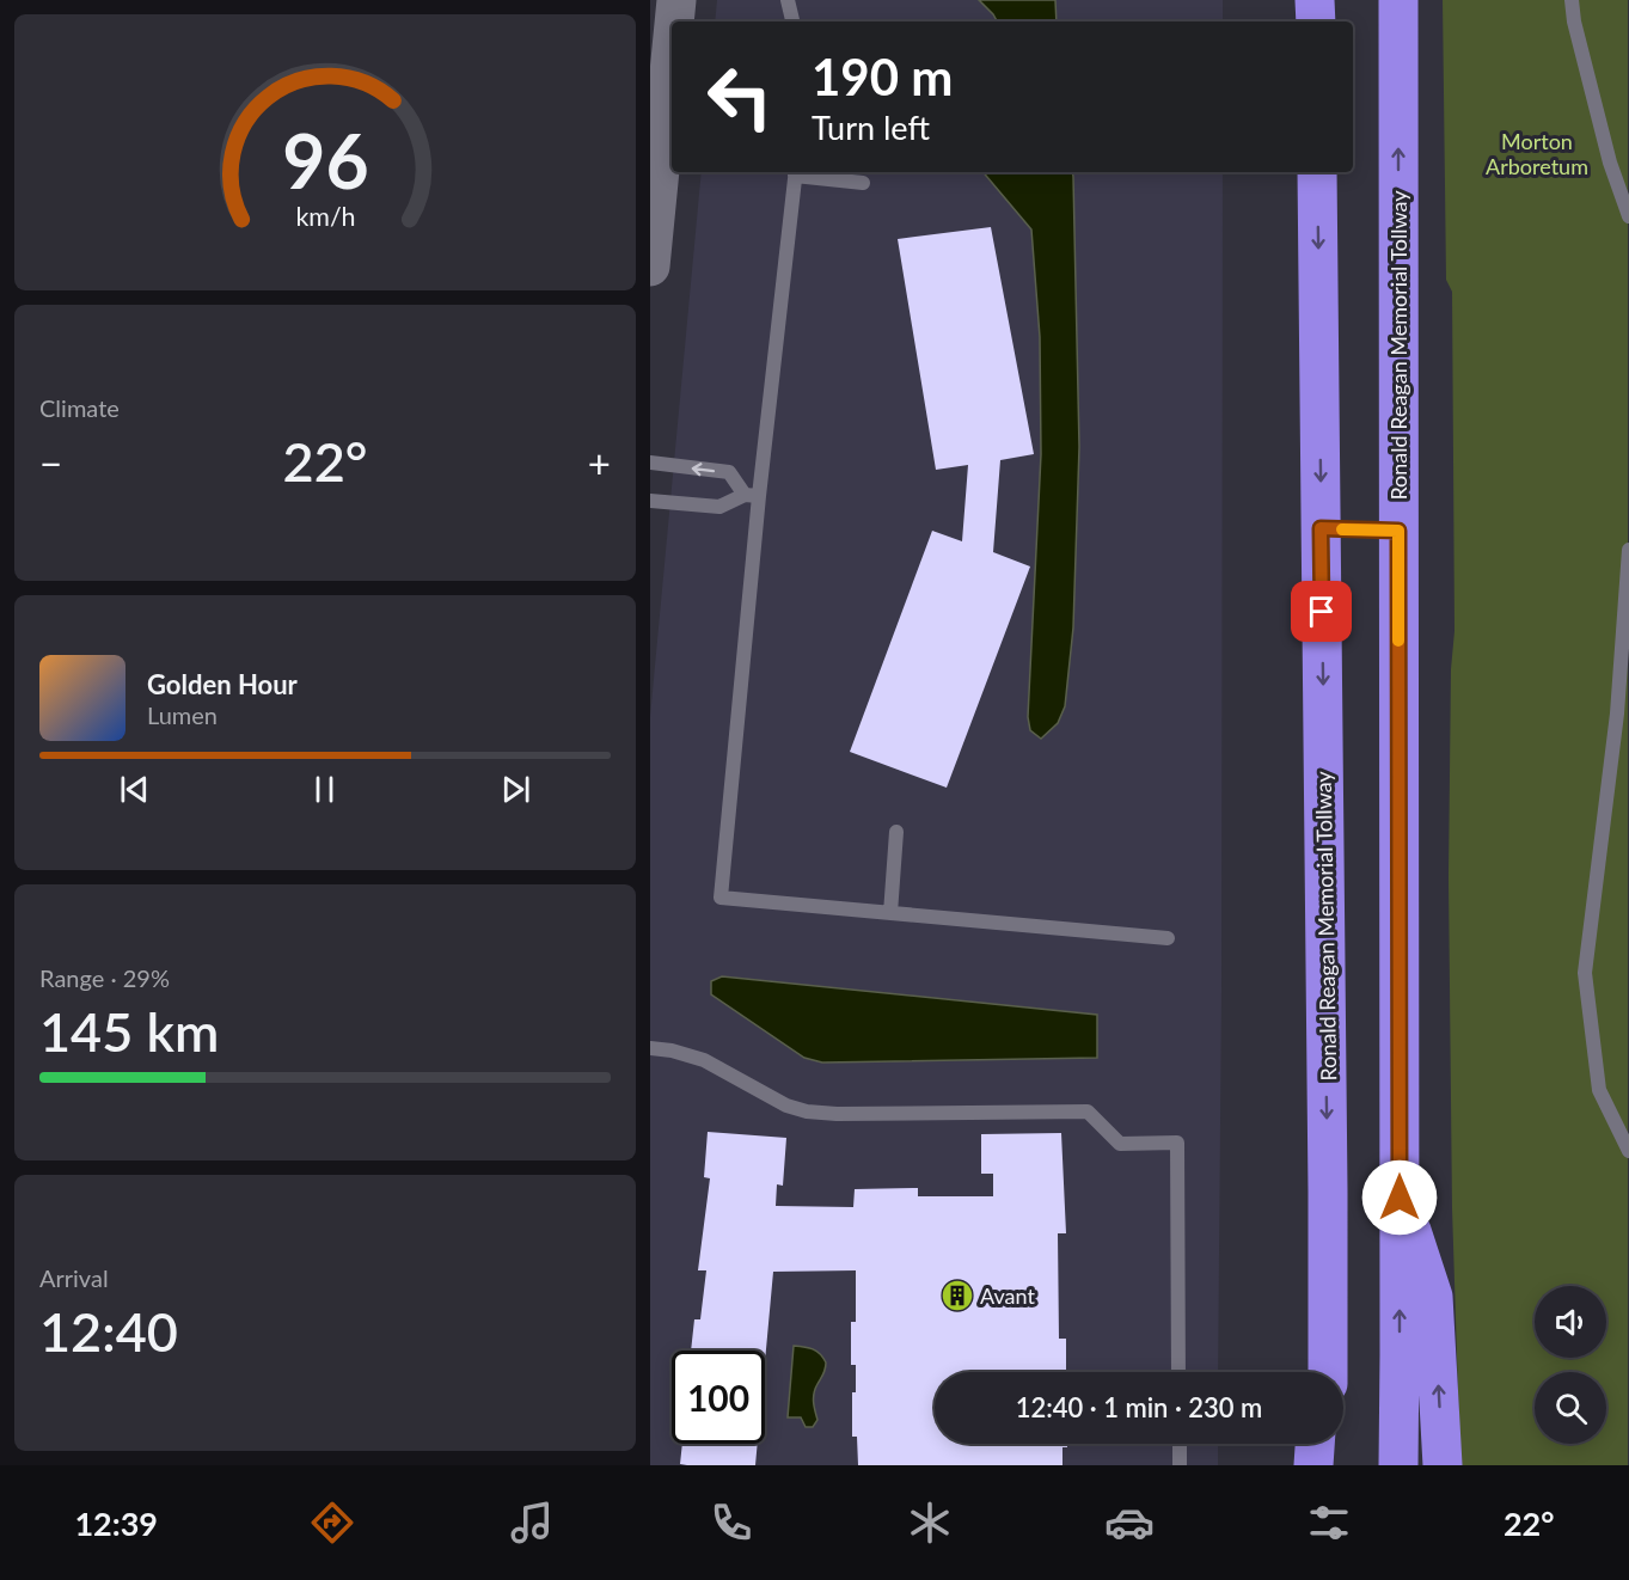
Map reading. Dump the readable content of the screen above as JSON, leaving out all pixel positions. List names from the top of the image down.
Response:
{
  "streets": {
    "highway": ["Ronald Reagan Memorial Tollway"]
  },
  "parks": ["Morton Arboretum"],
  "places": {
    "building": ["Avant"]
  },
  "page": {
    "turn": ["190 m", "Turn left"],
    "tile": [
      "Climate",
      ["Range · 29%", "145 km"],
      ["Arrival", "12:40"]
    ],
    "heat": ["−", "22°", "+"],
    "song": ["Golden Hour", "Lumen"],
    "limit": "100",
    "trip": "12:40 · 1 min · 230 m",
    "tabs": ["12:39", "22°"],
    "gauge": ["96", "km/h"]
  }
}
